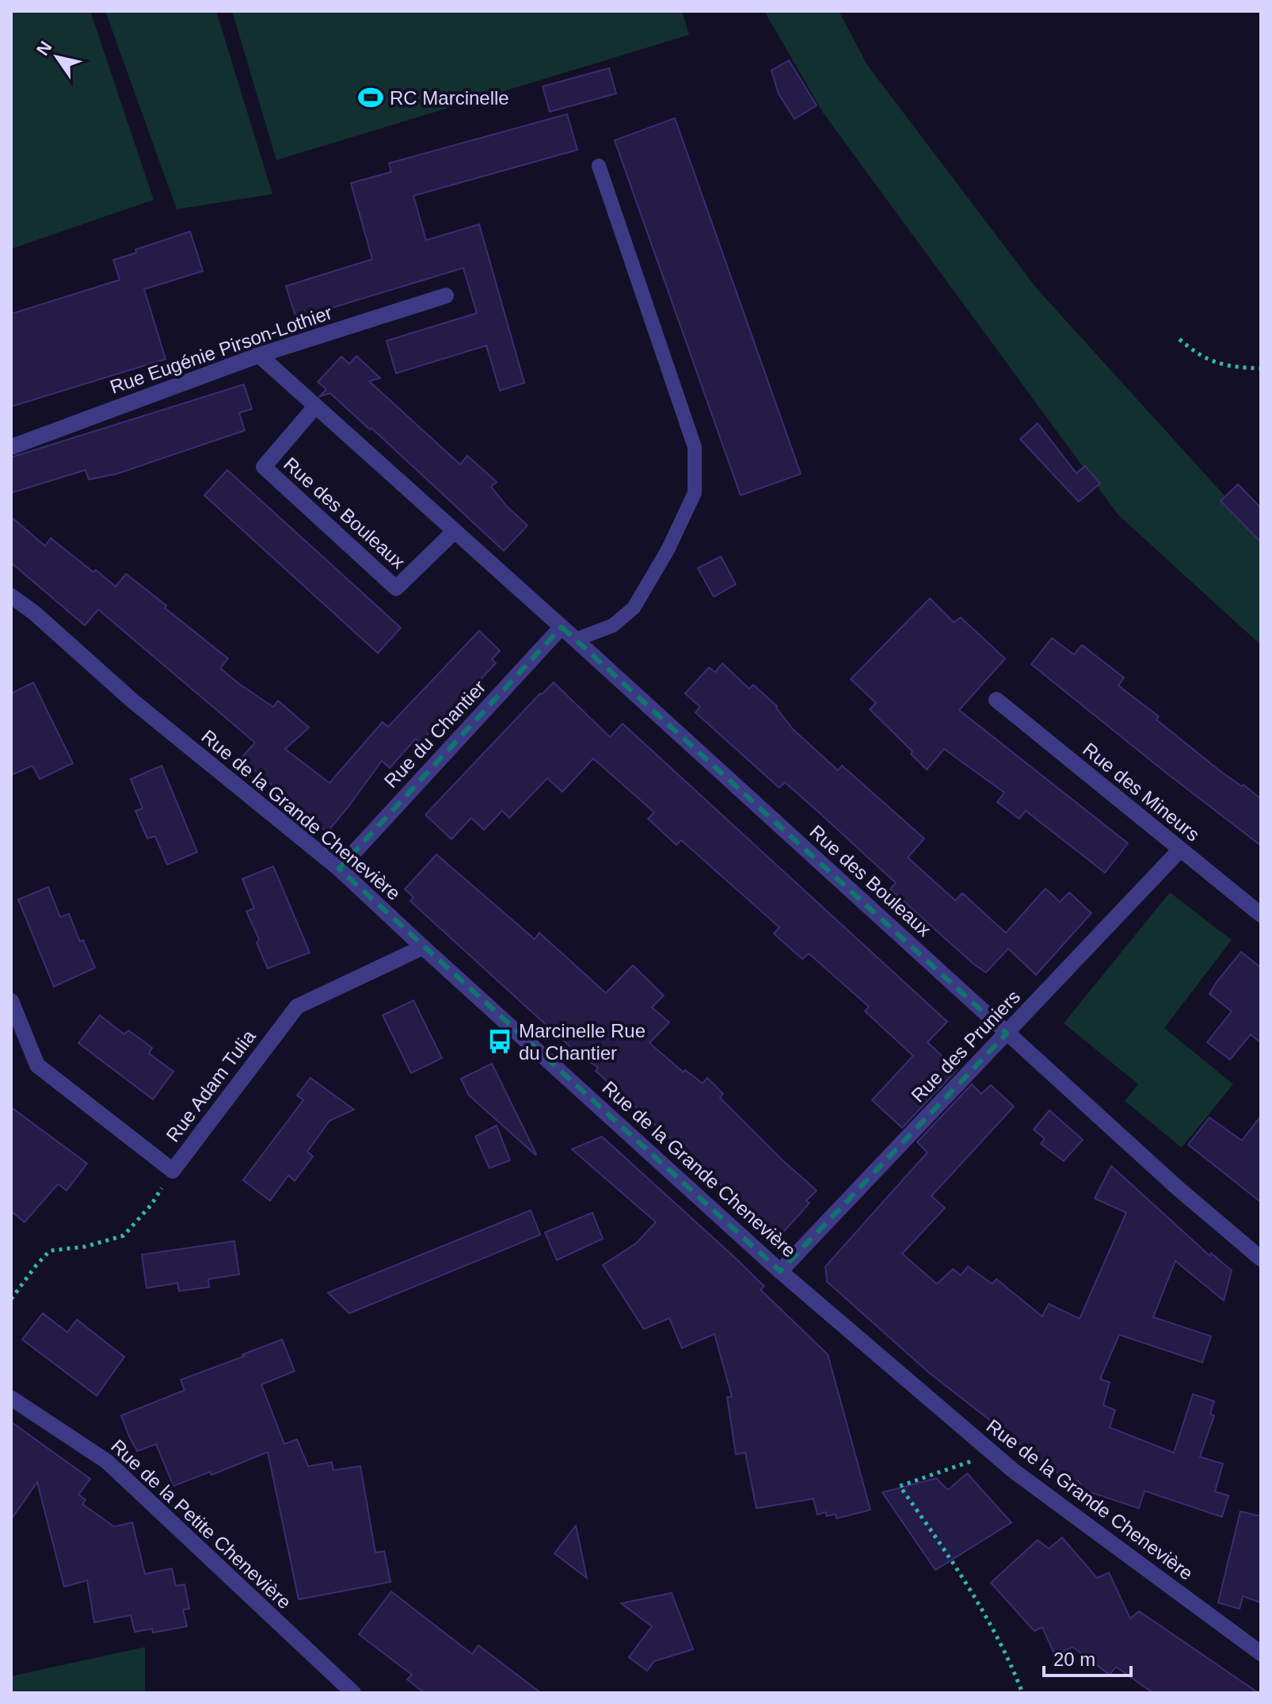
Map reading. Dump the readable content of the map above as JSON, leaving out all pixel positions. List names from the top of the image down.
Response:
{
  "streets": {
    "street": [
      "Rue Eugénie Pirson-Lothier",
      "Rue des Bouleaux",
      "Rue du Chantier",
      "Rue des Mineurs",
      "Rue de la Grande Chenevière",
      "Rue des Pruniers",
      "Rue Adam Tulia",
      "Rue de la Petite Chenevière"
    ]
  },
  "crossings": [
    ["Rue Eugénie Pirson-Lothier", "Rue des Bouleaux"],
    ["Rue des Bouleaux", "Rue du Chantier"],
    ["Rue des Bouleaux", "Rue des Pruniers"],
    ["Rue du Chantier", "Rue de la Grande Chenevière"],
    ["Rue des Mineurs", "Rue des Pruniers"],
    ["Rue de la Grande Chenevière", "Rue des Pruniers"],
    ["Rue de la Grande Chenevière", "Rue Adam Tulia"]
  ],
  "places": {
    "sports": ["RC Marcinelle"],
    "bus stop": ["Marcinelle Rue du Chantier"]
  },
  "scale_bar": "20 m",
  "north": "top left"
}
